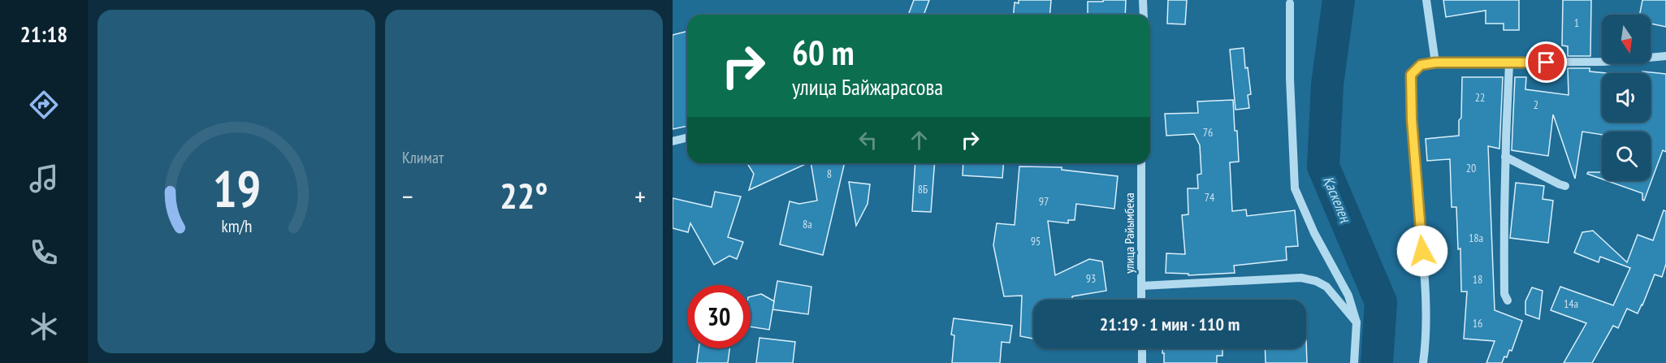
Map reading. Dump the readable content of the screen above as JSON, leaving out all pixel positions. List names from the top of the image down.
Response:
{
  "streets": {
    "street": ["улица Райымбека"]
  },
  "water": ["Қаскелең"],
  "house_numbers": [
    "1",
    "22",
    "2",
    "76",
    "20",
    "8",
    "8Б",
    "74",
    "97",
    "8а",
    "18а",
    "95",
    "93",
    "18",
    "14а",
    "16"
  ],
  "north": "bottom",
  "page": {
    "tabs": "21:18",
    "tile": "Климат",
    "turn": ["60 m", "улица Байжарасова"],
    "heat": ["−", "22°", "+"],
    "limit": "30",
    "trip": "21:19 · 1 мин · 110 m",
    "gauge": ["19", "km/h"]
  }
}
